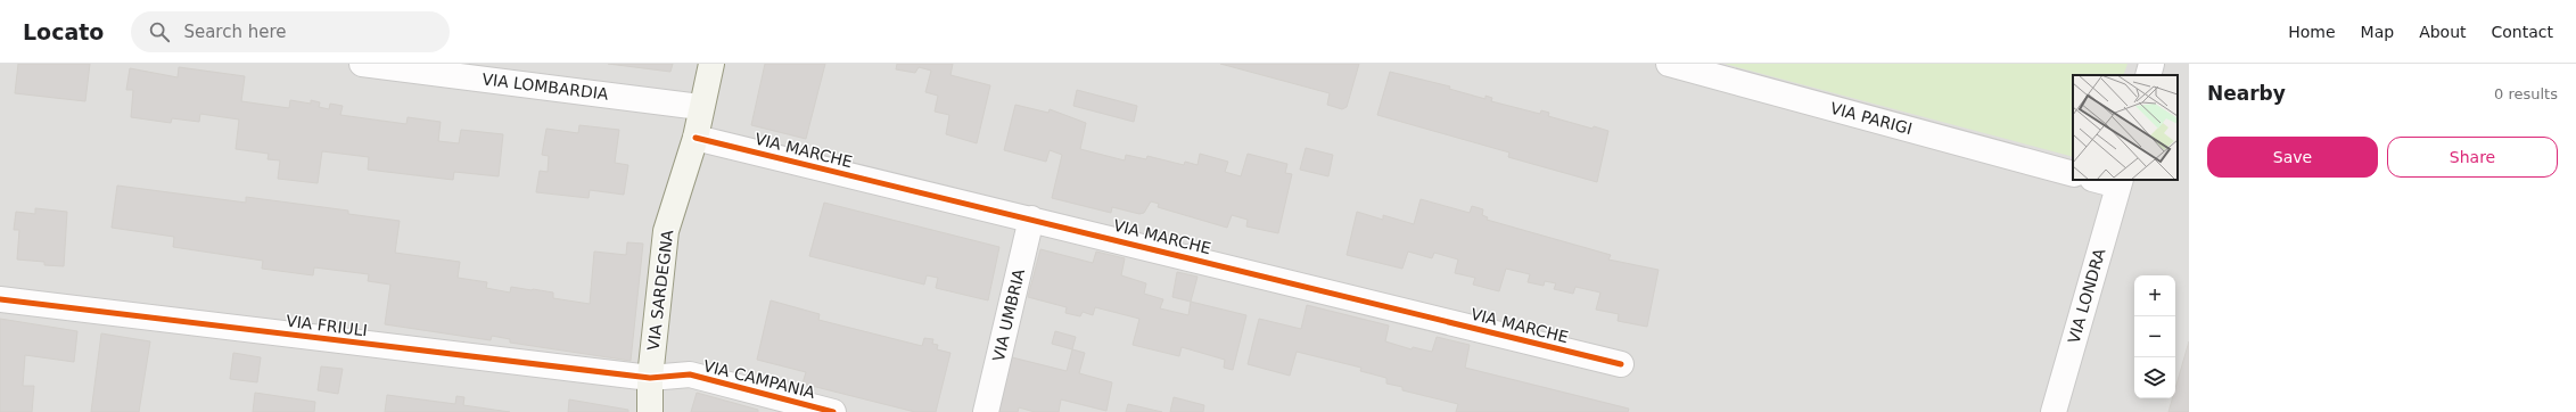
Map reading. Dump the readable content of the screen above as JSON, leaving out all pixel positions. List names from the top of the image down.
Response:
{
  "streets": {
    "street": [
      "VIA LOMBARDIA",
      "VIA PARIGI",
      "VIA MARCHE",
      "VIA SARDEGNA",
      "VIA LONDRA",
      "VIA UMBRIA",
      "VIA FRIULI",
      "VIA CAMPANIA"
    ]
  },
  "crossings": [
    ["VIA LOMBARDIA", "VIA SARDEGNA"],
    ["VIA MARCHE", "VIA SARDEGNA"],
    ["VIA MARCHE", "VIA UMBRIA"],
    ["VIA SARDEGNA", "VIA FRIULI"],
    ["VIA SARDEGNA", "VIA CAMPANIA"],
    ["VIA FRIULI", "VIA CAMPANIA"]
  ],
  "page": {
    "header": "Locato",
    "search": "Search here",
    "nav": [
      "Home",
      "Map",
      "About",
      "Contact"
    ],
    "heading": ["Nearby", "0 results"],
    "buttons": ["Save", "Share"],
    "map_buttons": ["+", "−"]
  }
}
